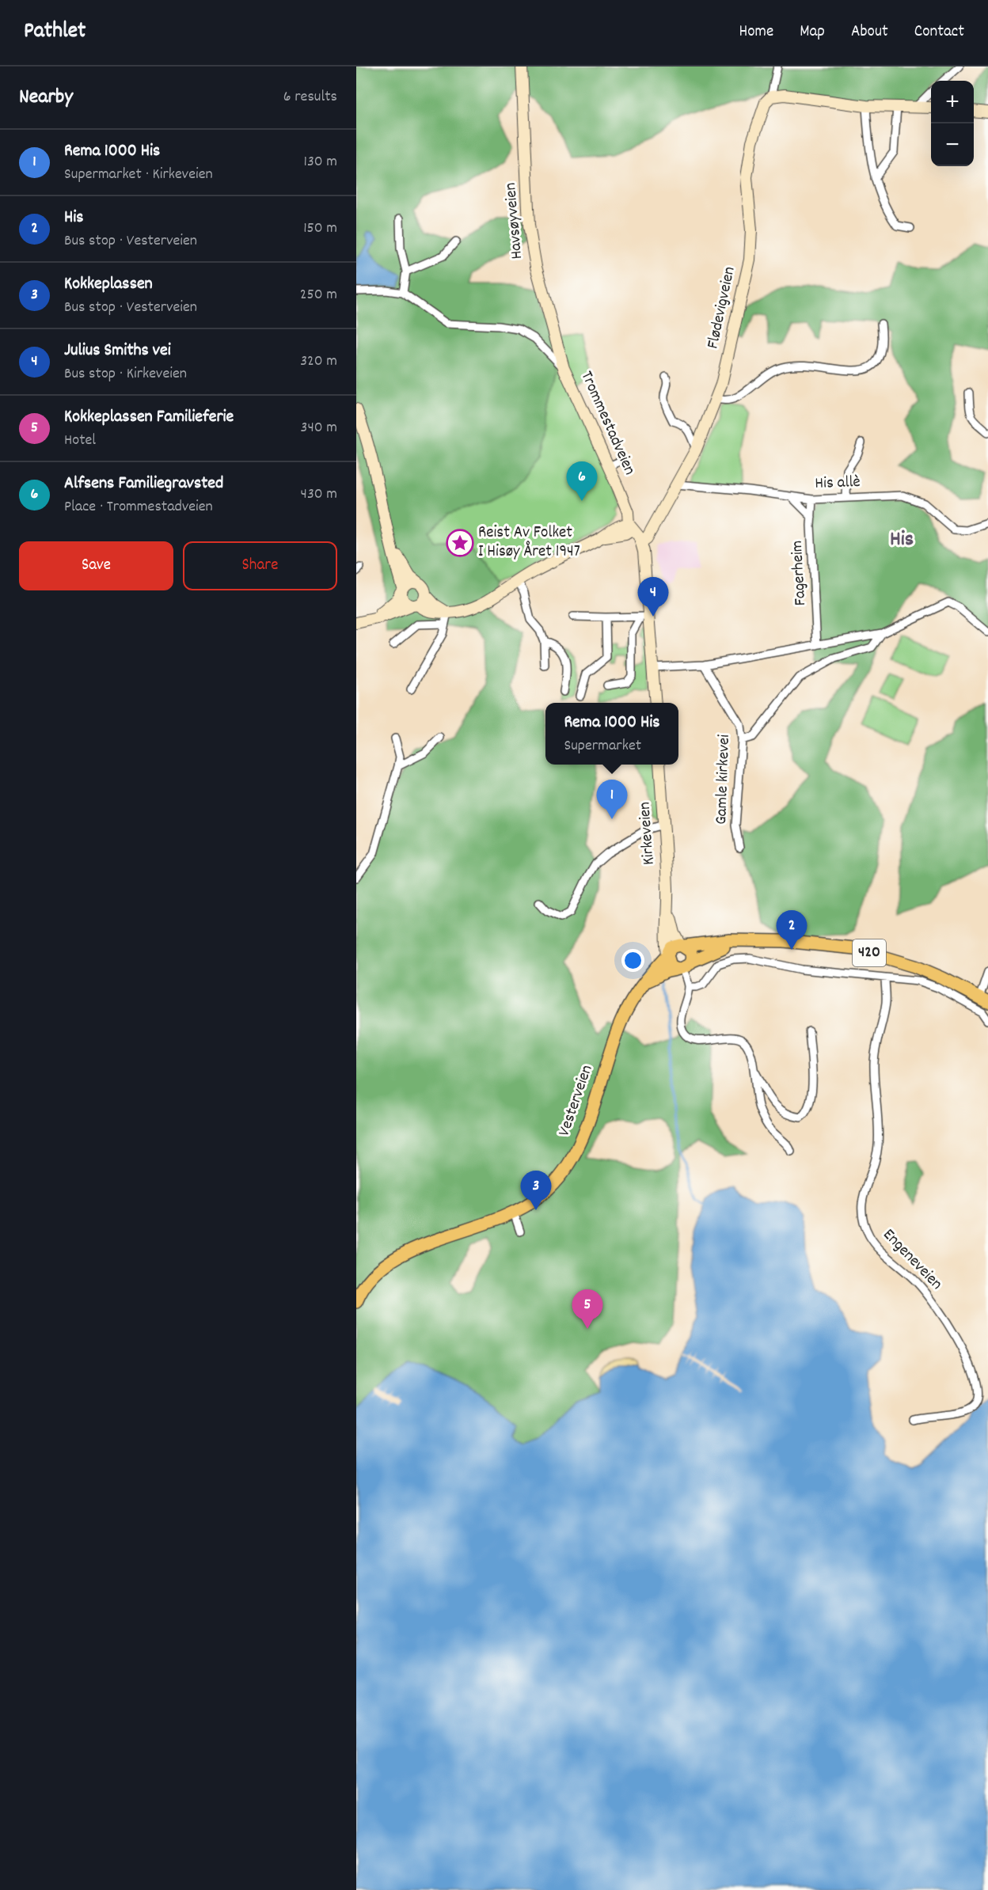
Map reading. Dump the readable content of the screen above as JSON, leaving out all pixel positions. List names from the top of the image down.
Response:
{
  "streets": {
    "main road": [
      "Havsøyveien",
      "Flødevigveien",
      "Trommestadveien",
      "Kirkeveien",
      "420",
      "Vesterveien"
    ],
    "street": [
      "His allè",
      "Fagerheim",
      "Gamle kirkevei",
      "Engeneveien"
    ]
  },
  "crossings": [
    ["Havsøyveien", "Trommestadveien"],
    ["Flødevigveien", "His allè"],
    ["His allè", "Fagerheim"],
    ["Kirkeveien", "420"],
    ["Kirkeveien", "Vesterveien"],
    ["420", "Vesterveien"]
  ],
  "districts": ["His"],
  "places": {
    "place": ["Reist Av Folket I Hisøy Året 1947"]
  },
  "page": {
    "header": "Pathlet",
    "nav": [
      "Home",
      "Map",
      "About",
      "Contact"
    ],
    "heading": ["Nearby", "6 results"],
    "map_buttons": ["+", "−"],
    "list": [
      {
        "mark": "1",
        "name": "Rema 1000 His",
        "note": "Supermarket · Kirkeveien",
        "value": "130 m"
      },
      {
        "mark": "2",
        "name": "His",
        "note": "Bus stop · Vesterveien",
        "value": "150 m"
      },
      {
        "mark": "3",
        "name": "Kokkeplassen",
        "note": "Bus stop · Vesterveien",
        "value": "250 m"
      },
      {
        "mark": "4",
        "name": "Julius Smiths vei",
        "note": "Bus stop · Kirkeveien",
        "value": "320 m"
      },
      {
        "mark": "5",
        "name": "Kokkeplassen Familieferie",
        "note": "Hotel",
        "value": "340 m"
      },
      {
        "mark": "6",
        "name": "Alfsens Familiegravsted",
        "note": "Place · Trommestadveien",
        "value": "430 m"
      }
    ],
    "pins": [
      "6",
      "4",
      "1",
      "2",
      "3",
      "5"
    ],
    "buttons": ["Save", "Share"],
    "popup": ["Rema 1000 His", "Supermarket"]
  }
}
